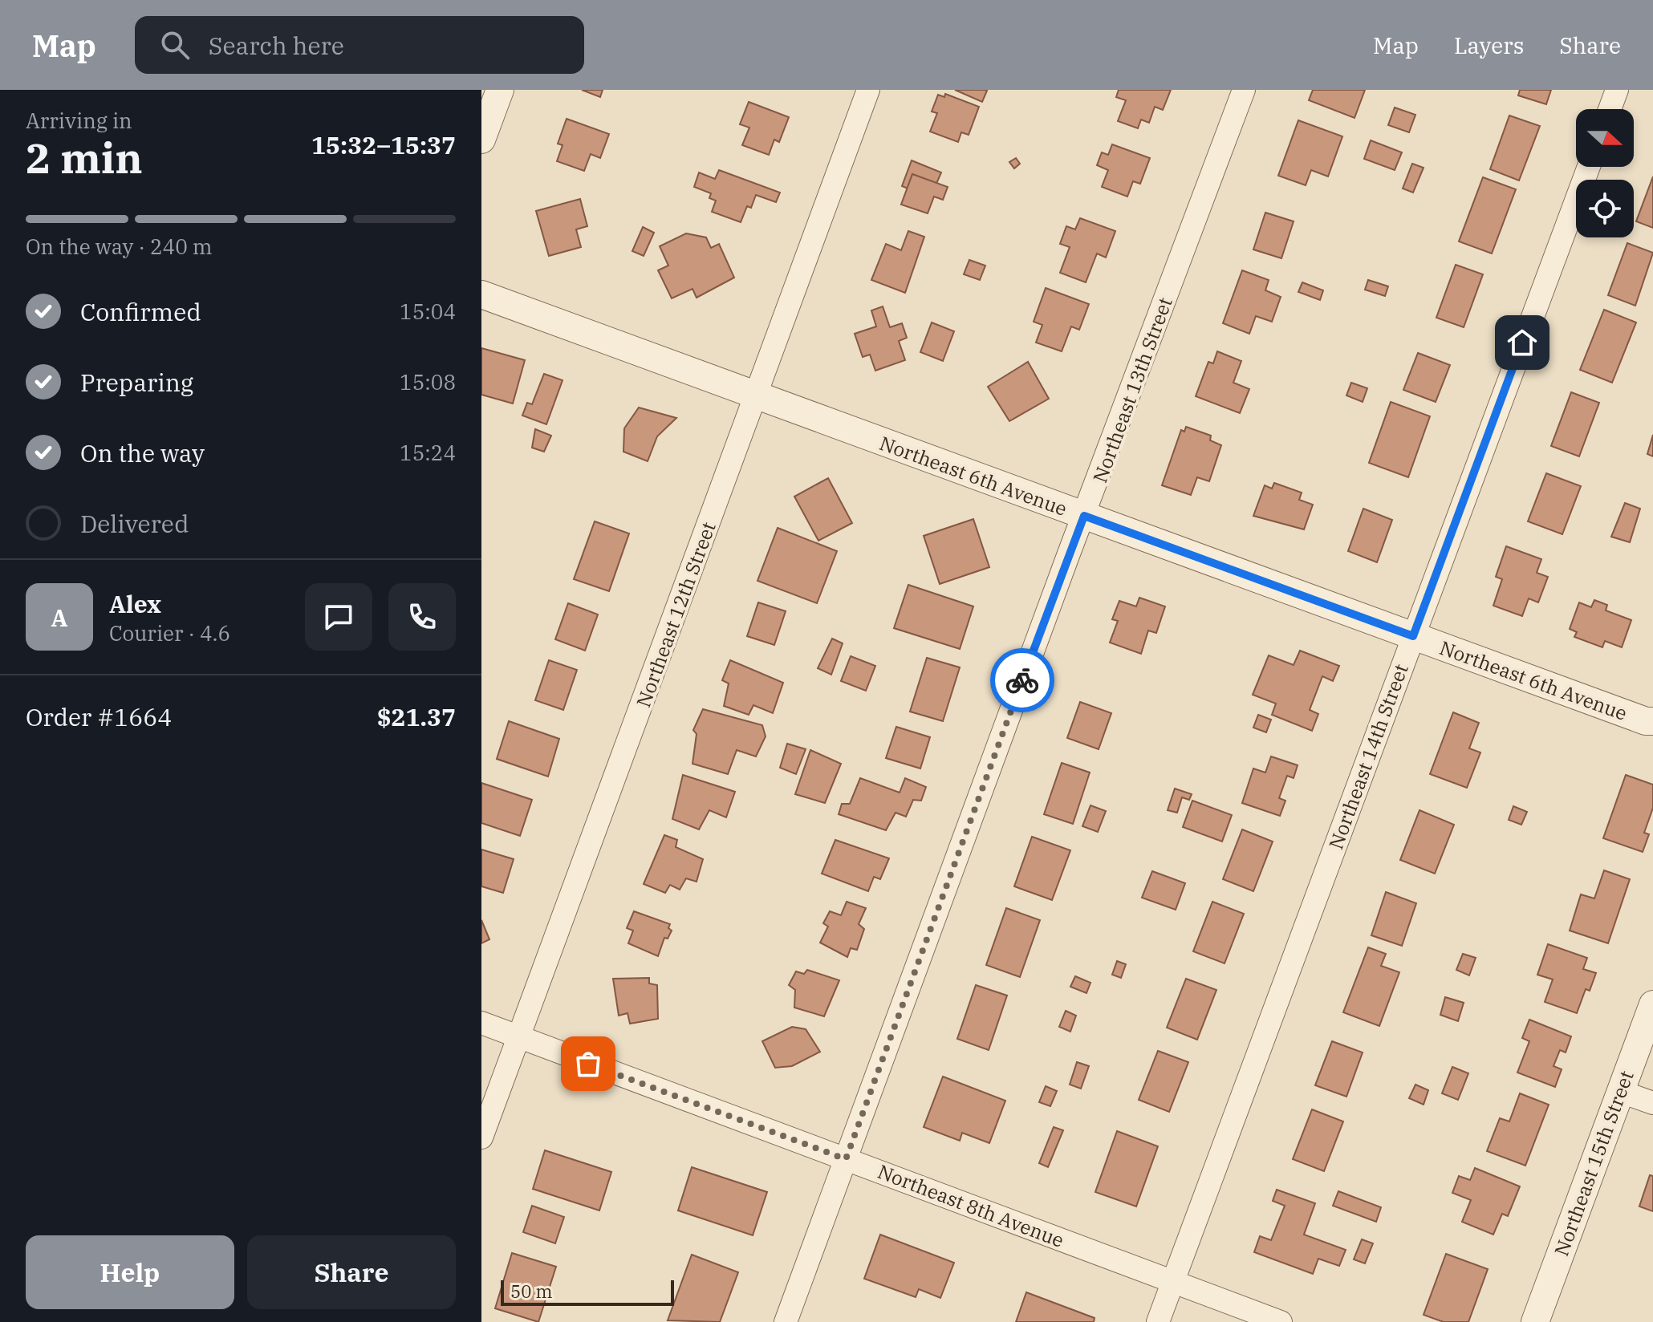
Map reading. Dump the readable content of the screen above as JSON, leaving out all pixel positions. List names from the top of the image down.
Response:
{
  "streets": {
    "street": [
      "Northeast 13th Street",
      "Northeast 6th Avenue",
      "Northeast 12th Street",
      "Northeast 14th Street",
      "Northeast 15th Street",
      "Northeast 8th Avenue"
    ]
  },
  "crossings": [
    ["Northeast 13th Street", "Northeast 6th Avenue"],
    ["Northeast 13th Street", "Northeast 8th Avenue"],
    ["Northeast 6th Avenue", "Northeast 12th Street"],
    ["Northeast 6th Avenue", "Northeast 14th Street"],
    ["Northeast 12th Street", "Northeast 8th Avenue"],
    ["Northeast 14th Street", "Northeast 8th Avenue"]
  ],
  "scale_bar": "50 m",
  "north": "right",
  "page": {
    "header": "Map",
    "search": "Search here",
    "nav": ["Map", "Layers", "Share"],
    "heading": ["2 min", "Arriving in", "15:32–15:37"],
    "panel": [
      "Alex",
      "Courier · 4.6",
      "Order #1664",
      "$21.37"
    ],
    "bar": "On the way · 240 m",
    "list": [
      ["Confirmed", "15:04"],
      ["Preparing", "15:08"],
      ["On the way", "15:24"],
      "Delivered"
    ],
    "round": "A",
    "buttons": ["Help", "Share"],
    "scale": "50 m"
  }
}
